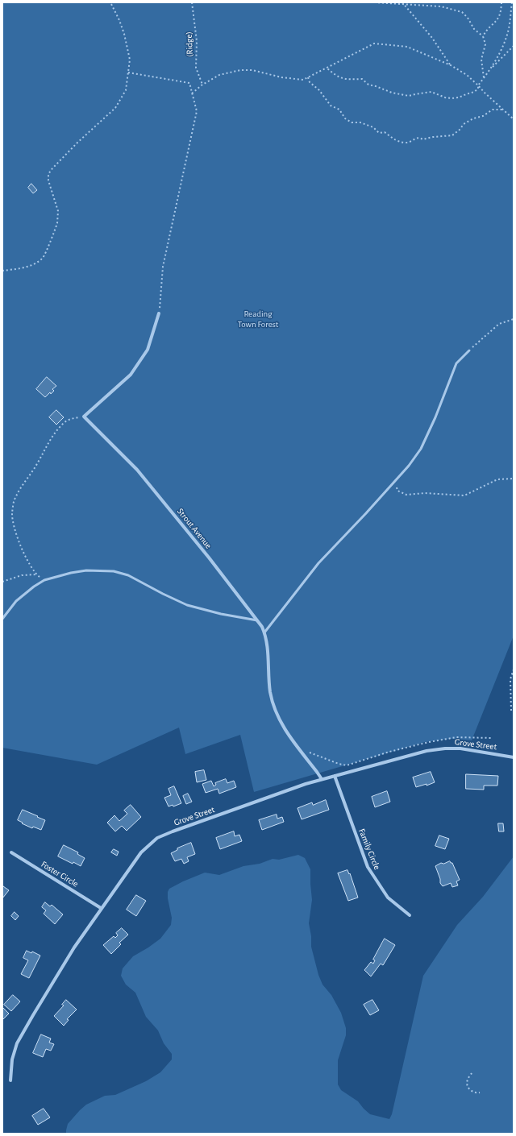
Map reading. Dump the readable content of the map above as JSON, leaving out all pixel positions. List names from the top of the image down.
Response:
{
  "streets": {
    "street": [
      "Strout Avenue",
      "Grove Street",
      "Family Circle",
      "Foster Circle"
    ],
    "path": ["(Ridge)"]
  },
  "crossings": [
    ["Strout Avenue", "Grove Street"],
    ["Grove Street", "Family Circle"],
    ["Grove Street", "Foster Circle"]
  ],
  "parks": ["Reading Town Forest"]
}
